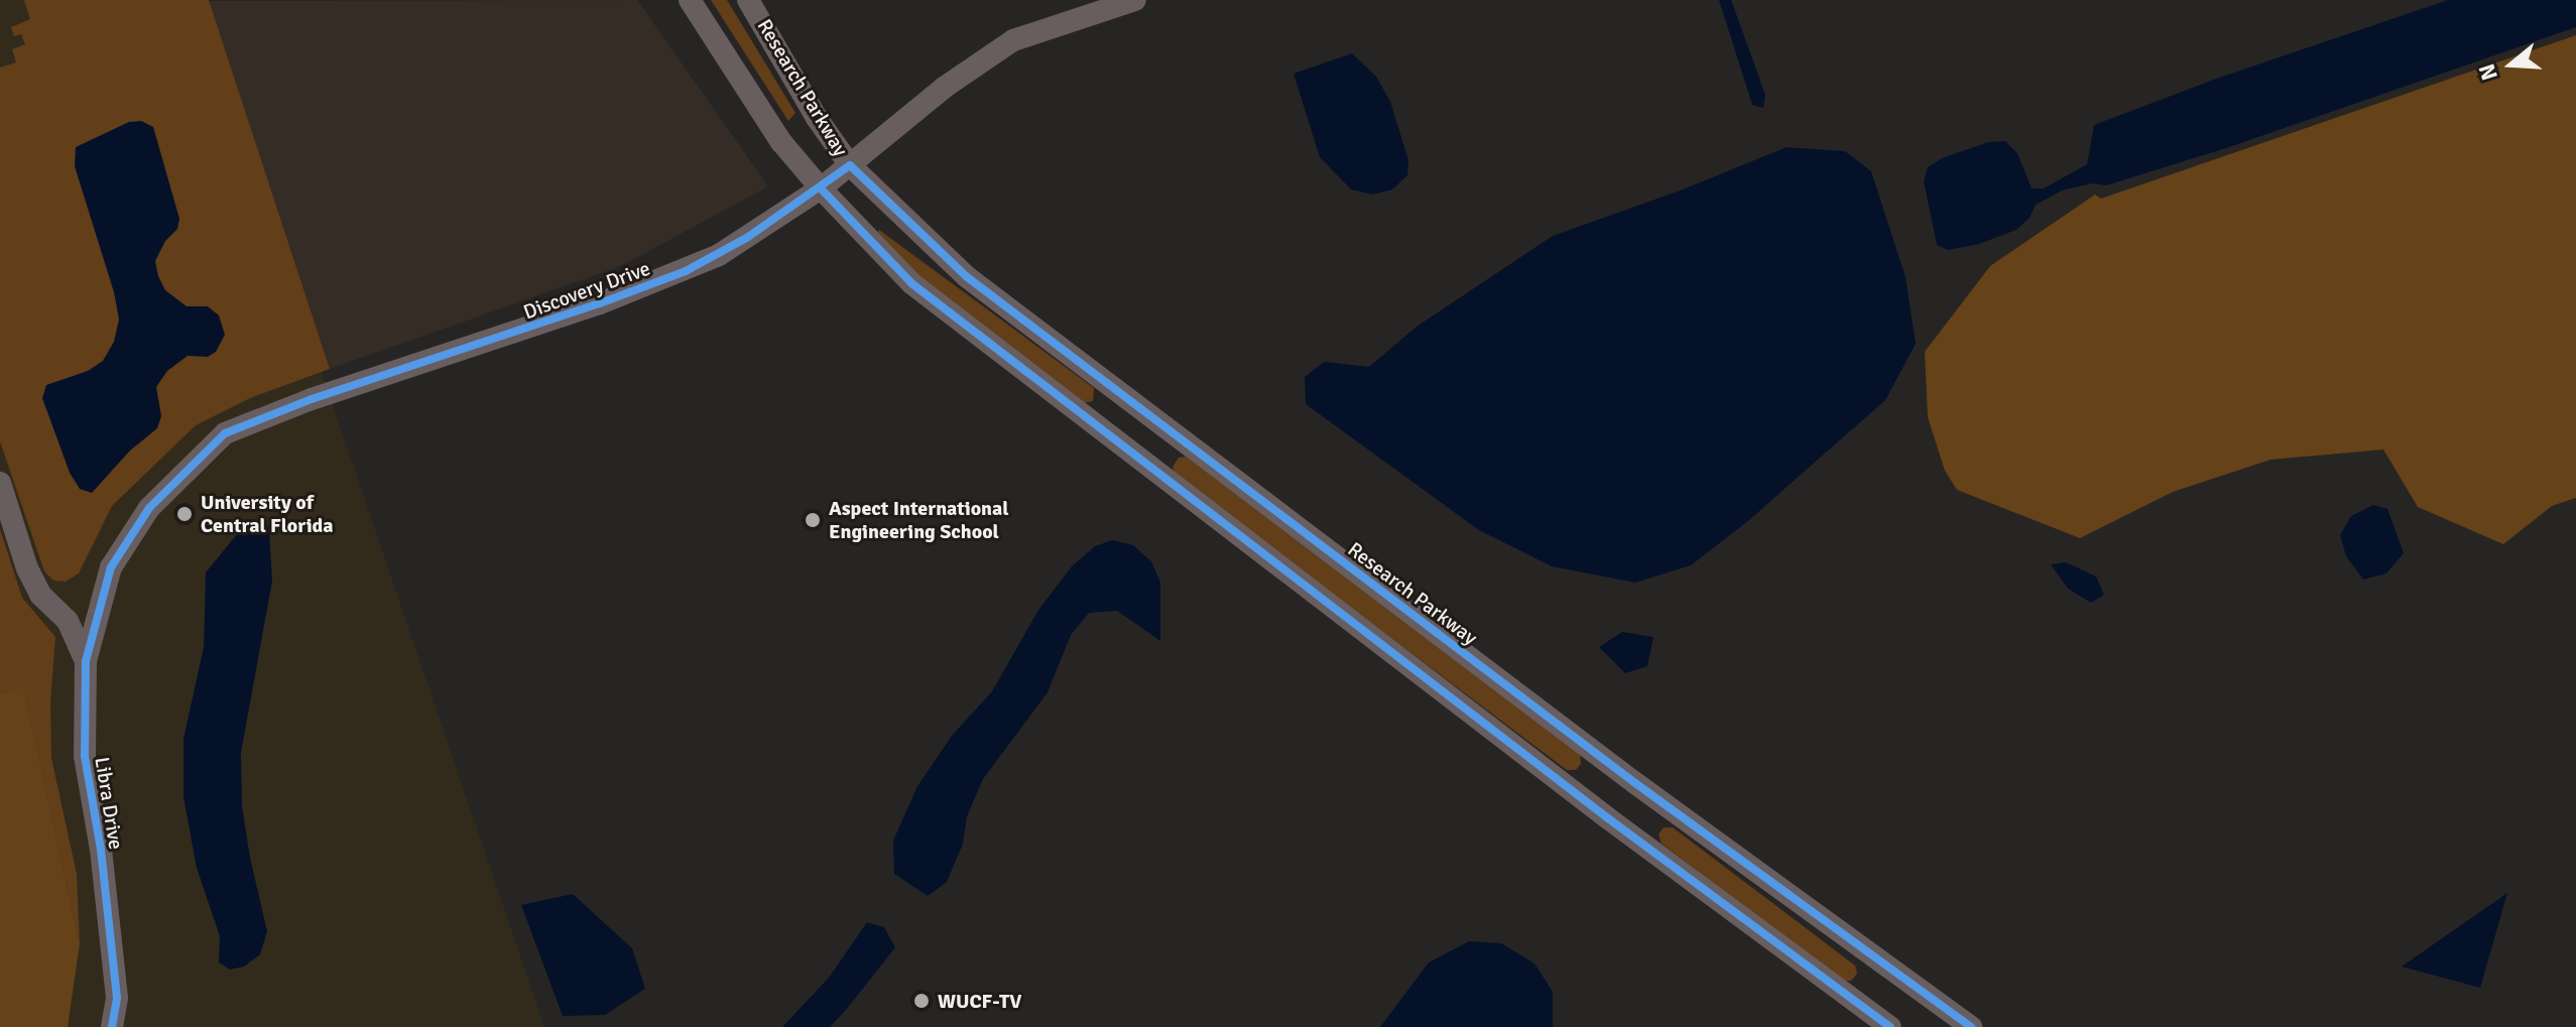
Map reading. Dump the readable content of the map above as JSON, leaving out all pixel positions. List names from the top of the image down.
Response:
{
  "streets": {
    "street": ["Research Parkway", "Discovery Drive", "Libra Drive"]
  },
  "crossings": [
    ["Research Parkway", "Discovery Drive"],
    ["Discovery Drive", "Libra Drive"]
  ],
  "places": ["University of Central Florida", "Aspect International Engineering School", "WUCF-TV"],
  "north": "left"
}
